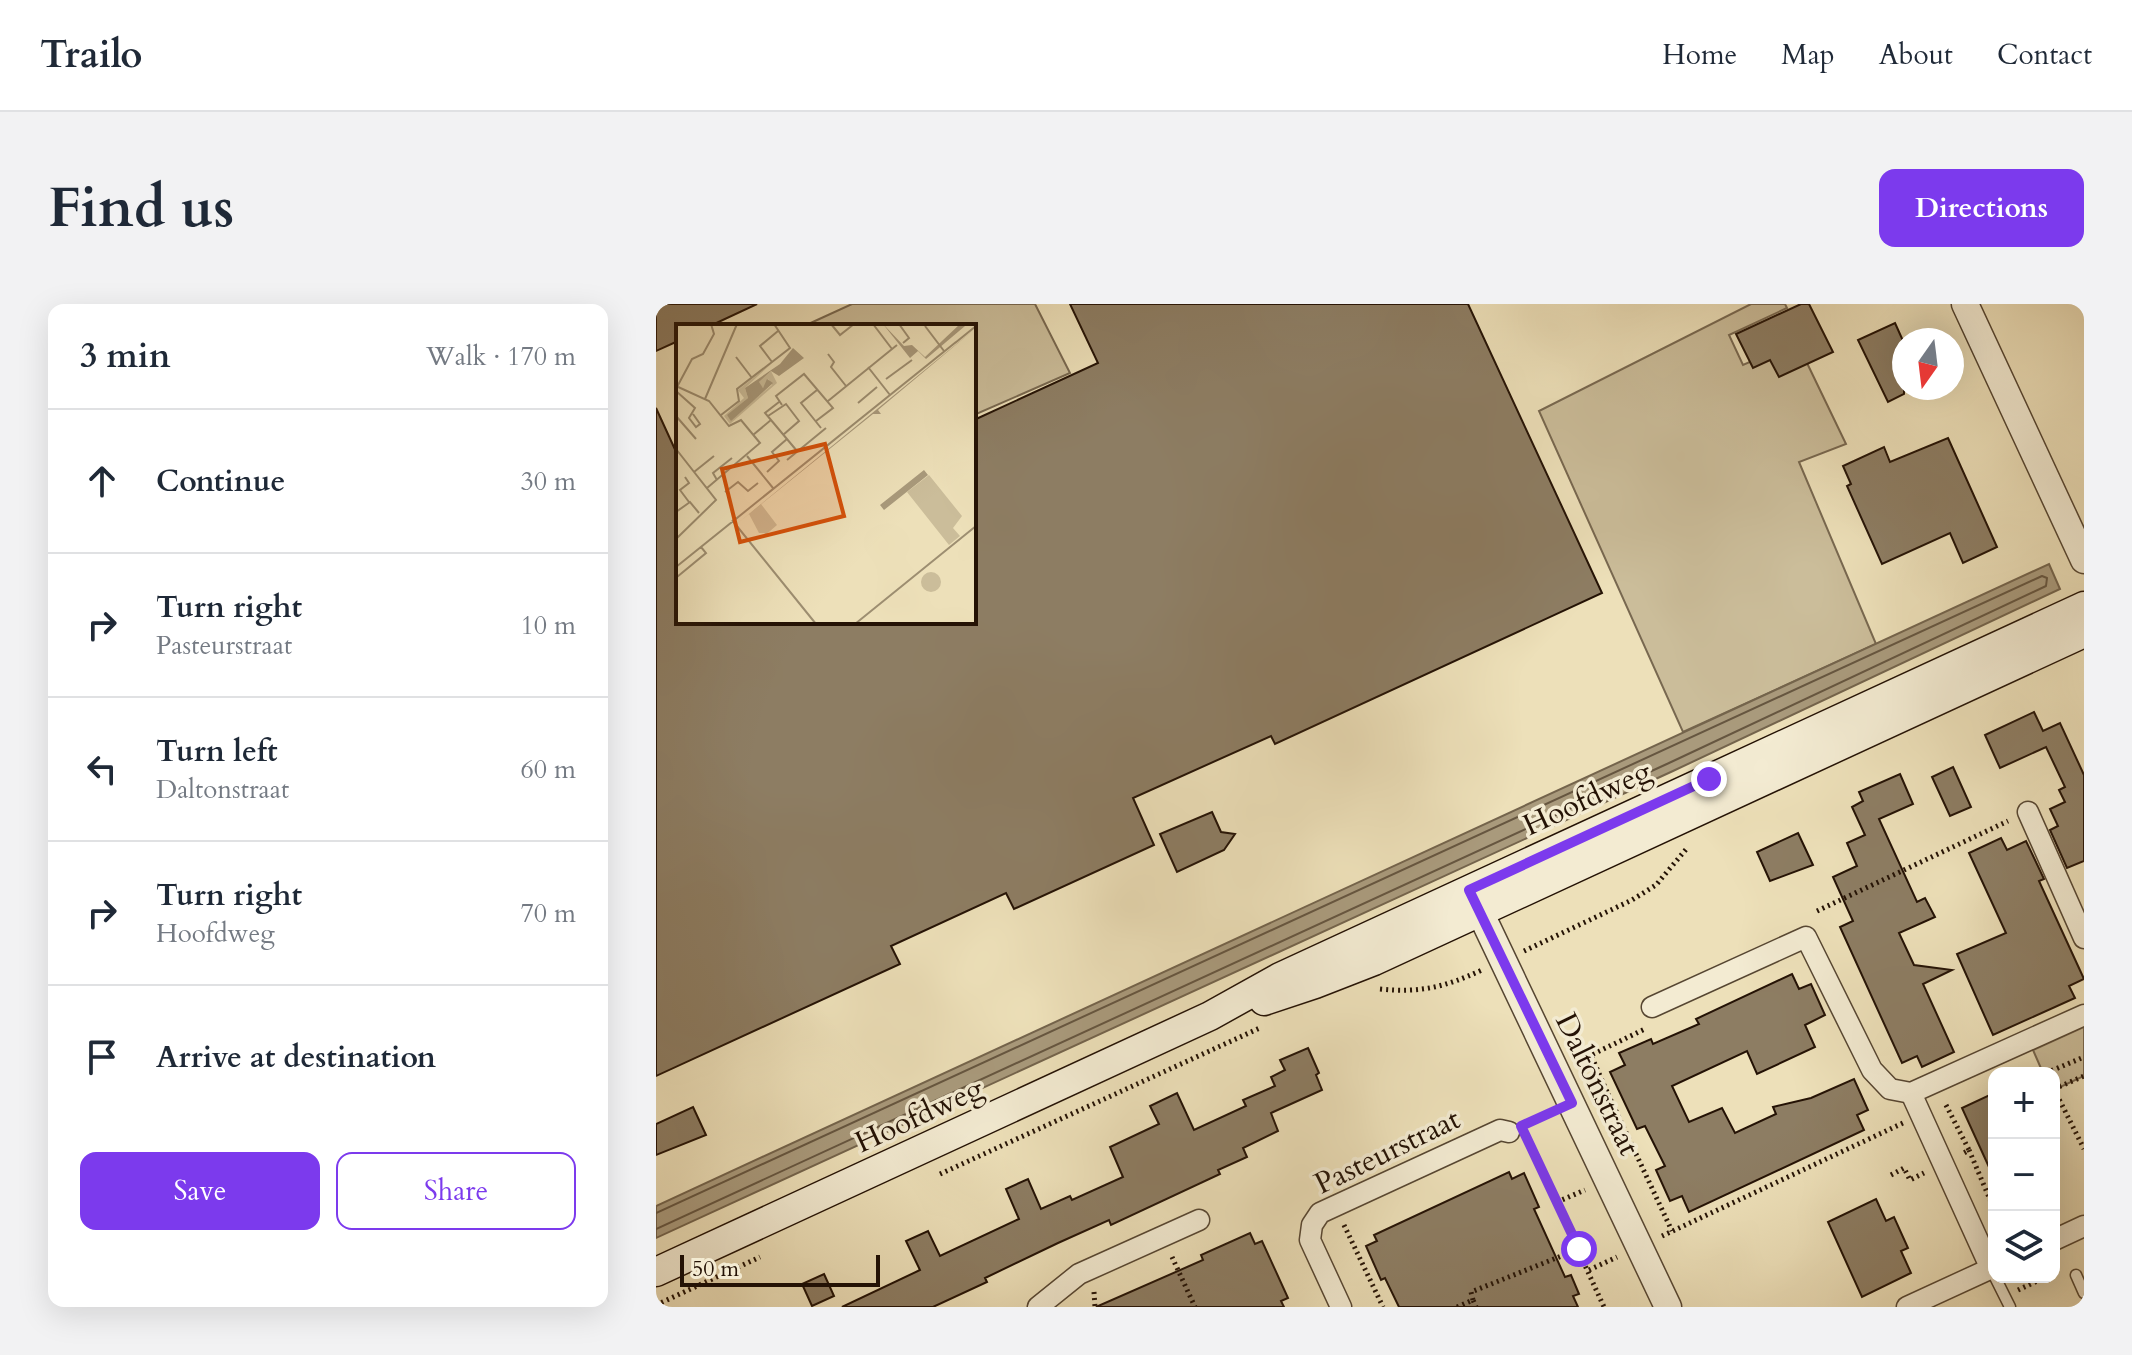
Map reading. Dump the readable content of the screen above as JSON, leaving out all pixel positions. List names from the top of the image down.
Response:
{
  "streets": {
    "main road": ["Hoofdweg"],
    "street": ["Daltonstraat", "Pasteurstraat"]
  },
  "crossings": [
    ["Hoofdweg", "Daltonstraat"]
  ],
  "scale_bar": "50 m",
  "north": "bottom",
  "page": {
    "header": "Trailo",
    "nav": [
      "Home",
      "Map",
      "About",
      "Contact"
    ],
    "buttons": [
      "Directions",
      ["Save", "Share"]
    ],
    "title": "Find us",
    "heading": ["3 min", "Walk · 170 m"],
    "list": [
      ["Continue", "30 m"],
      ["Turn right", "Pasteurstraat", "10 m"],
      ["Turn left", "Daltonstraat", "60 m"],
      ["Turn right", "Hoofdweg", "70 m"],
      "Arrive at destination"
    ],
    "map_buttons": ["+", "−"],
    "scale": "50 m"
  }
}
